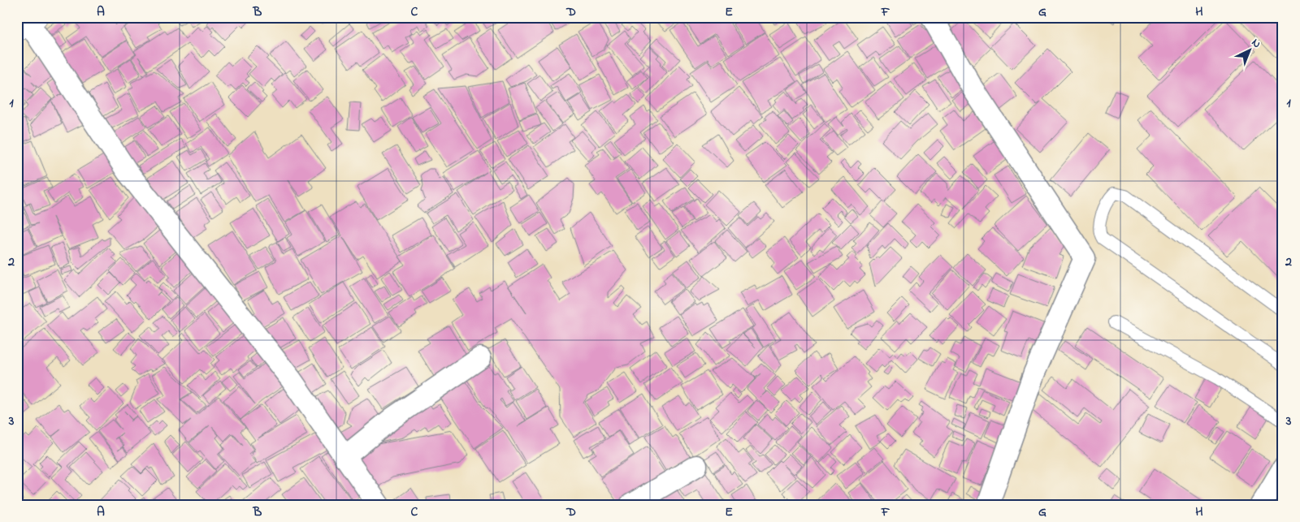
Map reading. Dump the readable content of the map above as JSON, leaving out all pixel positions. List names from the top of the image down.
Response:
{
  "north": "top right",
  "grid": {
    "columns": [
      "A",
      "B",
      "C",
      "D",
      "E",
      "F",
      "G",
      "H"
    ],
    "rows": ["1", "2", "3"]
  }
}
